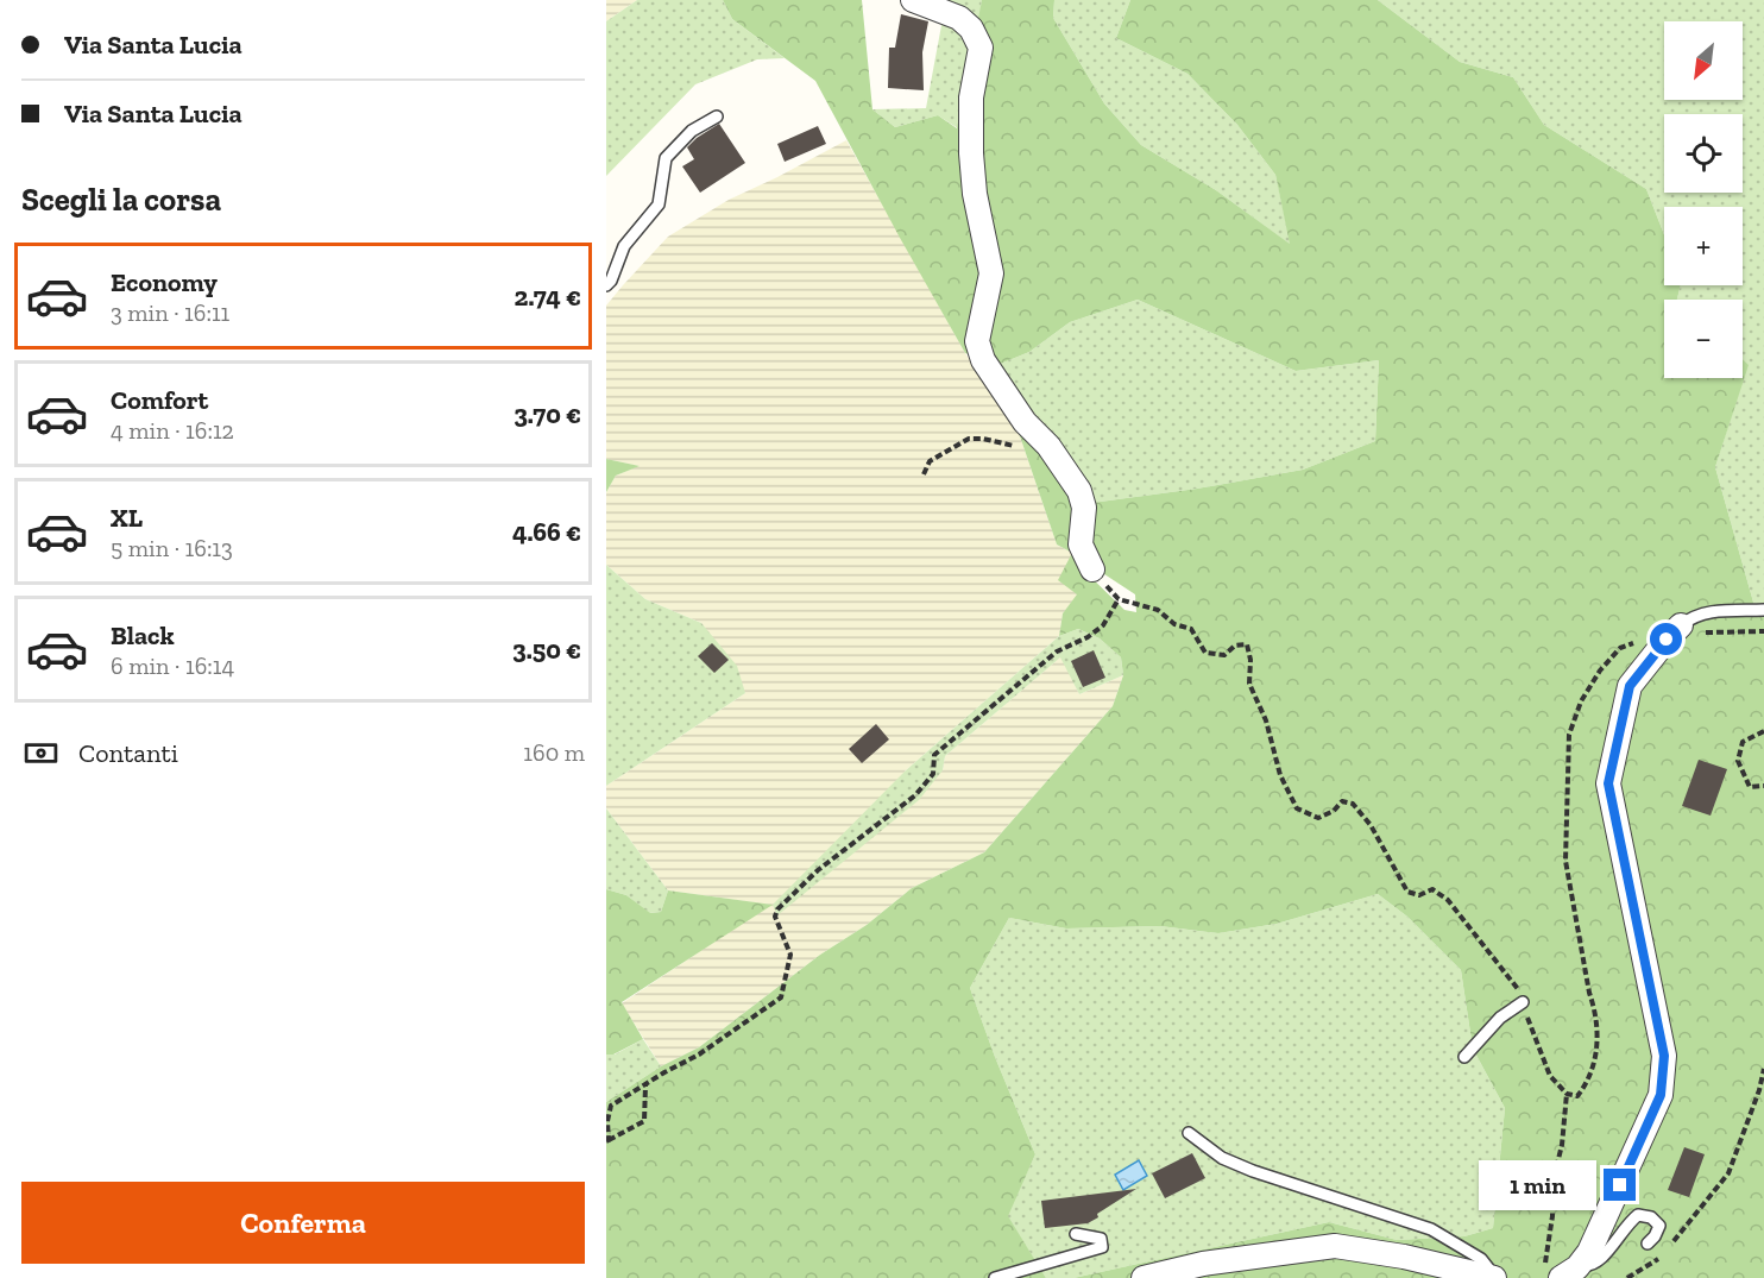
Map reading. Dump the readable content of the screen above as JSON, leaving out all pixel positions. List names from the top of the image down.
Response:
{
  "north": "bottom left",
  "page": {
    "banner": ["Via Santa Lucia", "Via Santa Lucia"],
    "map_buttons": ["+", "−"],
    "heading": "Scegli la corsa",
    "list": [
      {
        "name": "Economy",
        "note": "3 min · 16:11",
        "value": "2.74 €"
      },
      {
        "name": "Comfort",
        "note": "4 min · 16:12",
        "value": "3.70 €"
      },
      {
        "name": "XL",
        "note": "5 min · 16:13",
        "value": "4.66 €"
      },
      {
        "name": "Black",
        "note": "6 min · 16:14",
        "value": "3.50 €"
      }
    ],
    "pay": ["Contanti", "160 m"],
    "bubble": "1 min",
    "buttons": "Conferma"
  }
}
